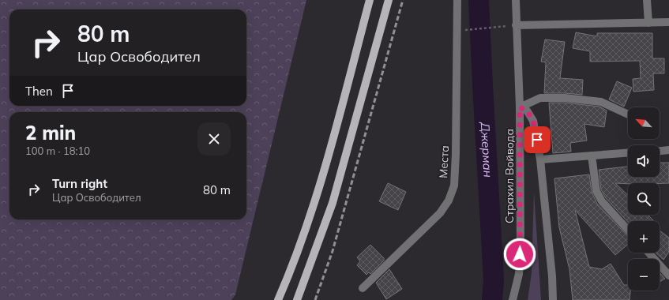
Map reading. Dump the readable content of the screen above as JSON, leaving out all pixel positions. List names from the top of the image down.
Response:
{
  "streets": {
    "street": ["Места", "Страхил Войвода"]
  },
  "water": ["Джерман"],
  "north": "top left",
  "page": {
    "turn": ["80 m", "Цар Освободител"],
    "then": "Then",
    "map_buttons": ["+", "−"],
    "heading": ["2 min", "100 m · 18:10"],
    "list": [
      {
        "name": "Turn right",
        "note": "Цар Освободител",
        "value": "80 m"
      }
    ]
  }
}
